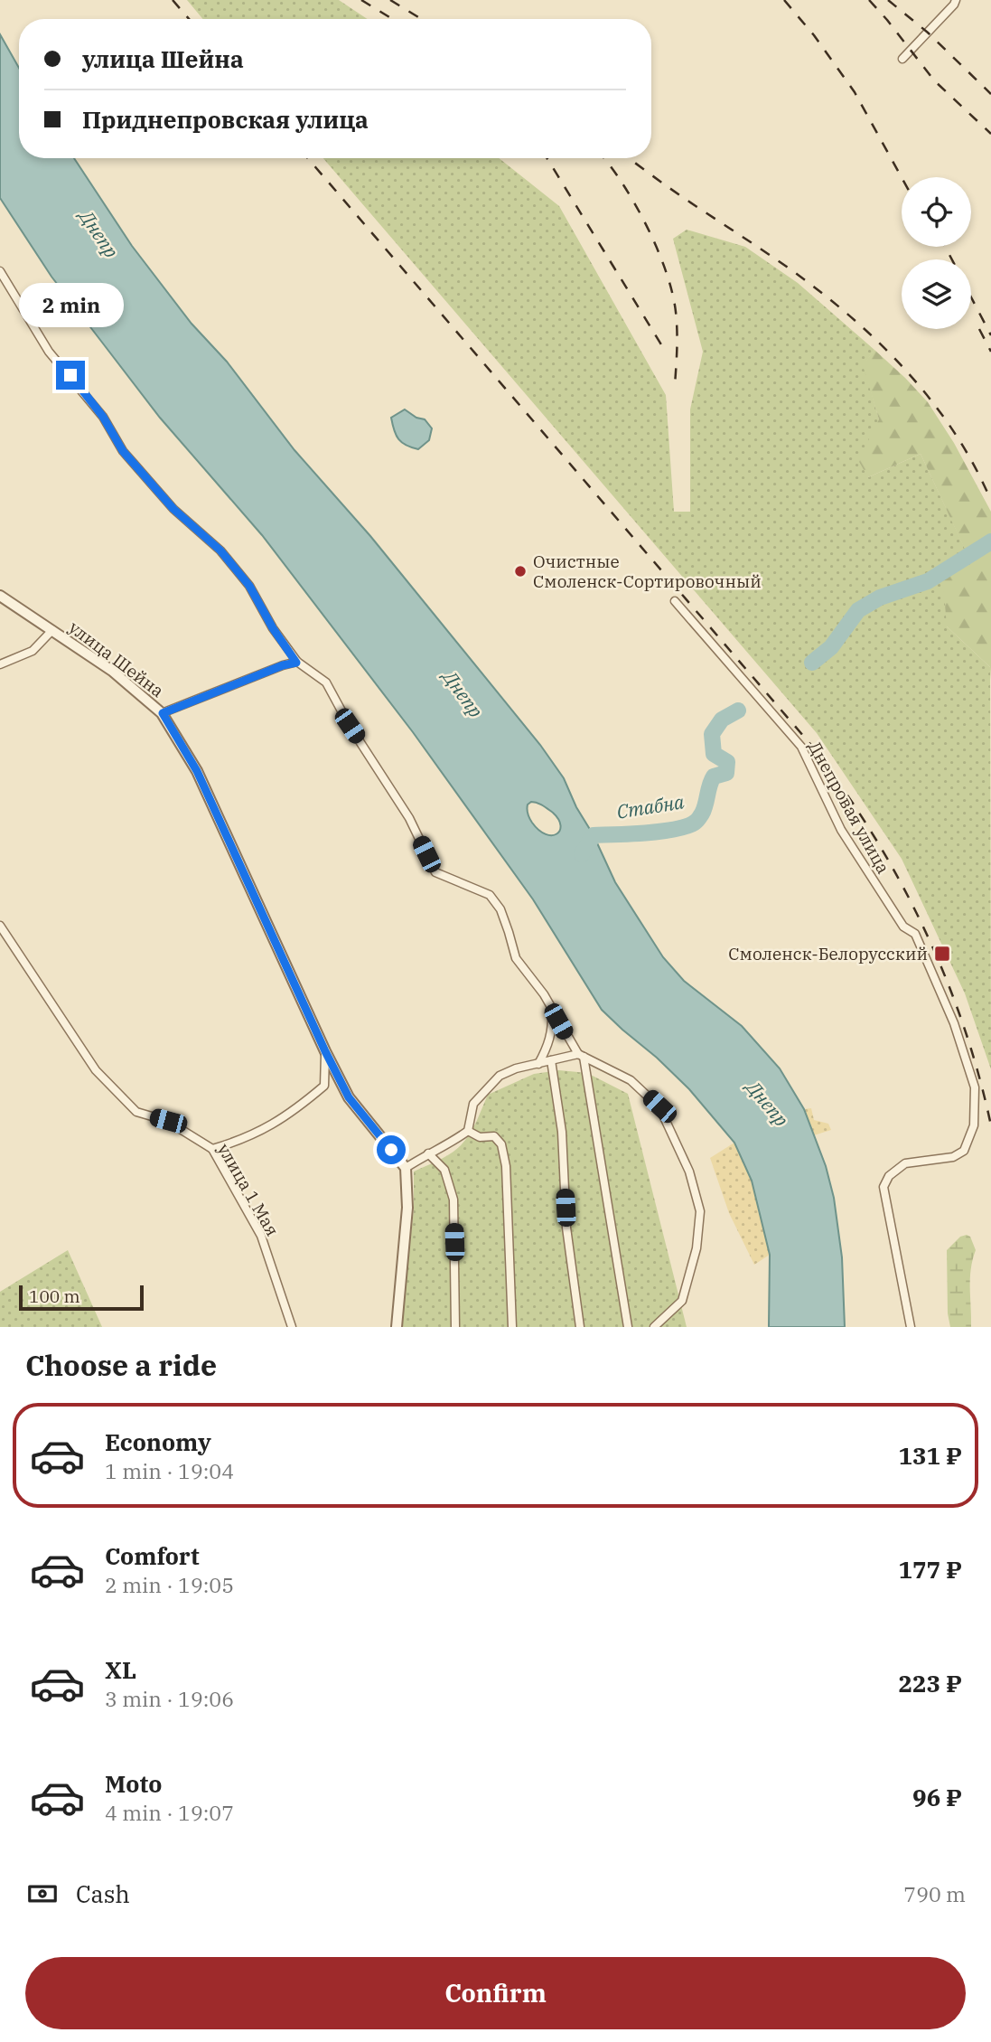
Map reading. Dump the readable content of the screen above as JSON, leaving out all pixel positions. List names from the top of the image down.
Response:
{
  "streets": {
    "street": ["улица Шейна", "Днепровая улица", "улица 1 Мая"]
  },
  "water": ["Днепр", "Стабна"],
  "places": {
    "other": ["Очистные Смоленск-Сортировочный"],
    "transit": ["Смоленск-Белорусский"]
  },
  "scale_bar": "100 m",
  "page": {
    "banner": ["улица Шейна", "Приднепровская улица"],
    "bubble": "2 min",
    "scale": "100 m",
    "heading": "Choose a ride",
    "list": [
      {
        "name": "Economy",
        "note": "1 min · 19:04",
        "value": "131 ₽"
      },
      {
        "name": "Comfort",
        "note": "2 min · 19:05",
        "value": "177 ₽"
      },
      {
        "name": "XL",
        "note": "3 min · 19:06",
        "value": "223 ₽"
      },
      {
        "name": "Moto",
        "note": "4 min · 19:07",
        "value": "96 ₽"
      }
    ],
    "pay": ["Cash", "790 m"],
    "buttons": "Confirm"
  }
}
